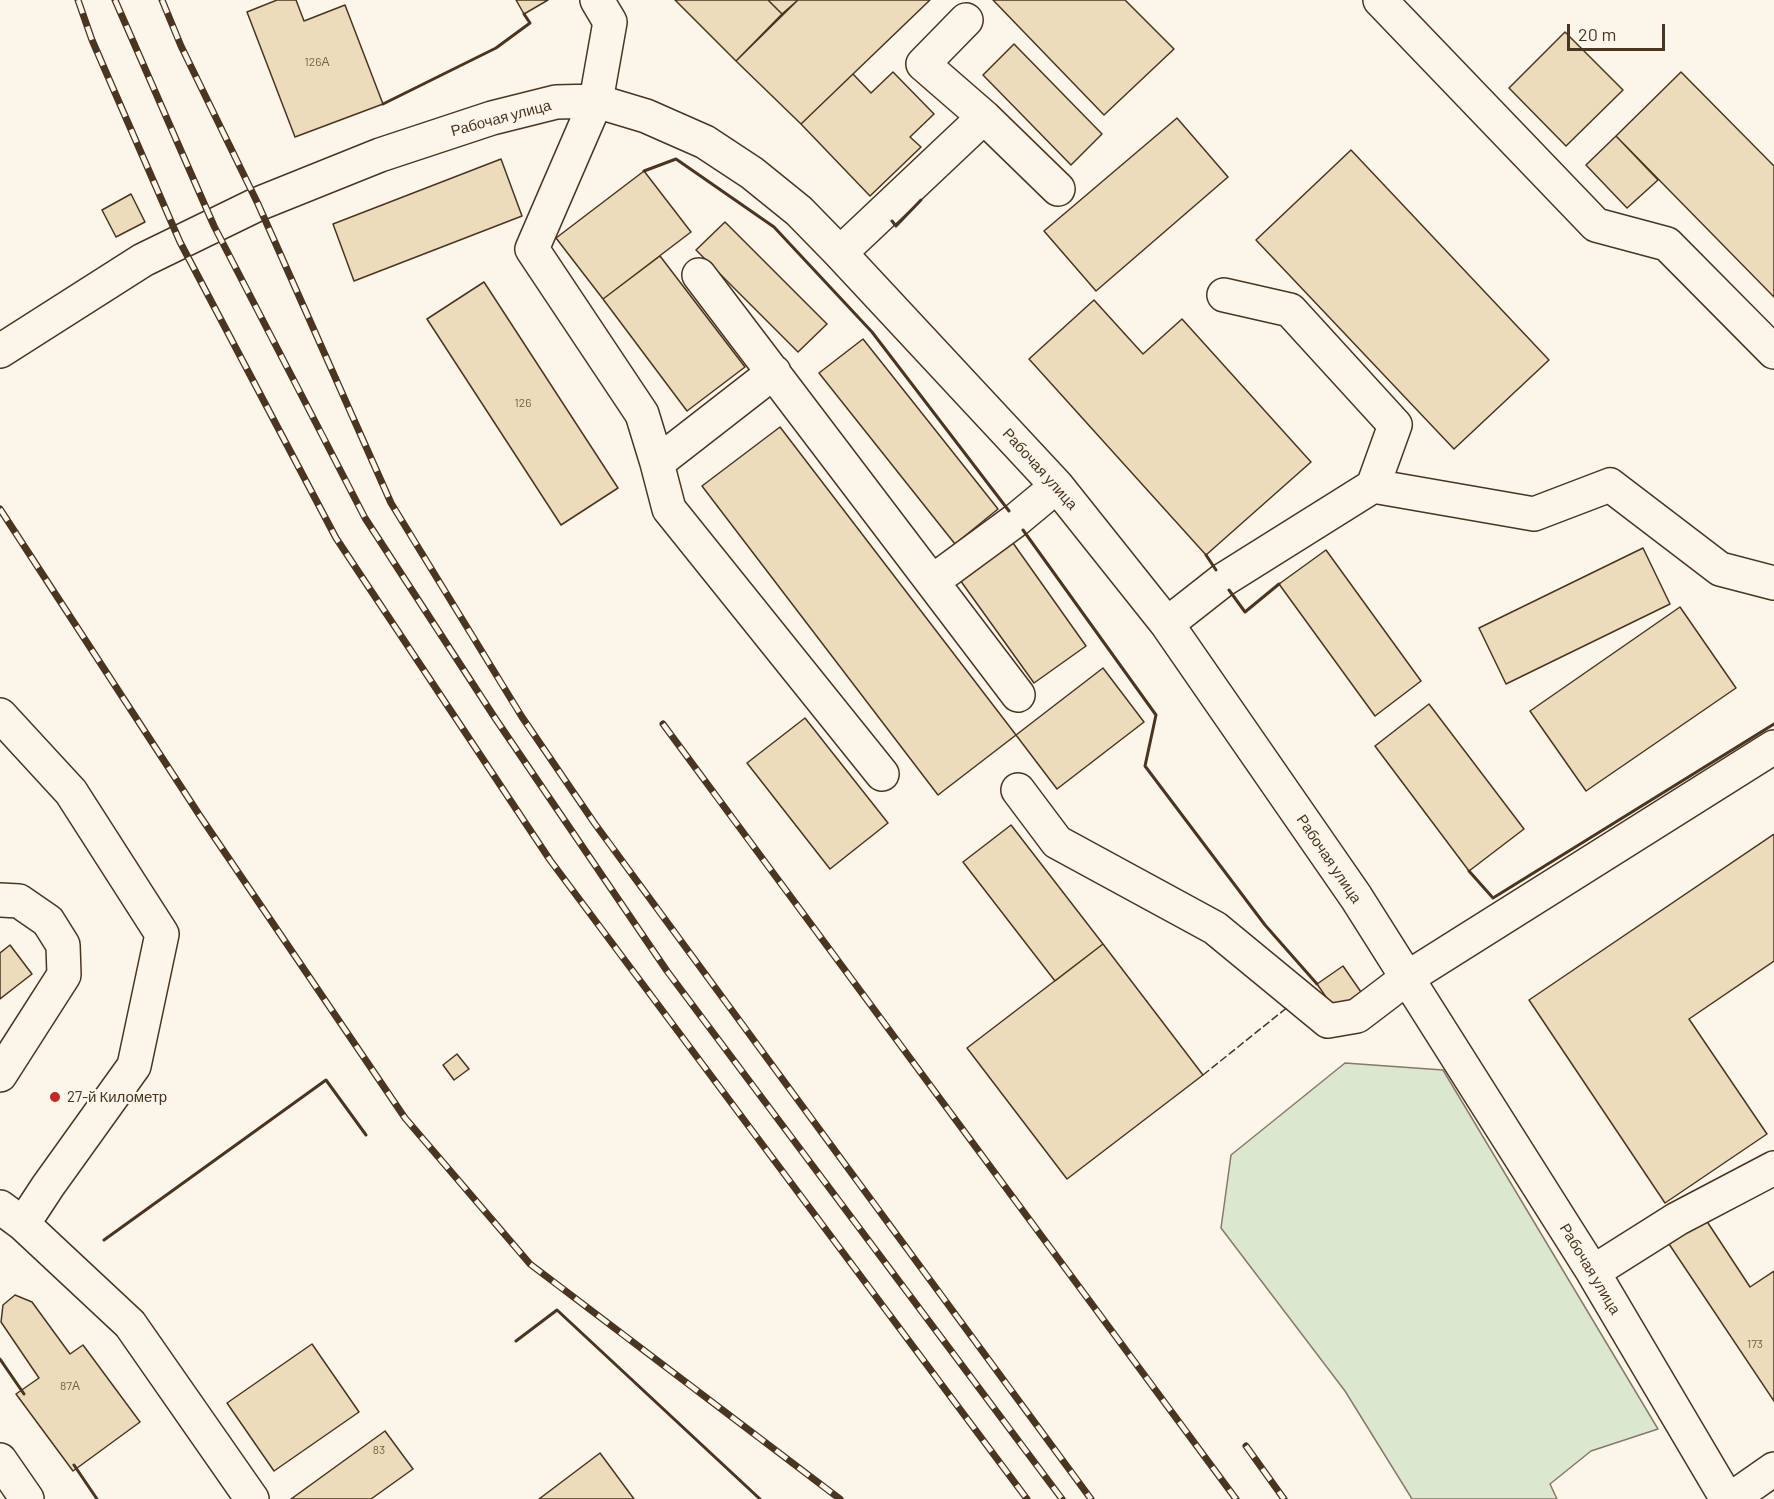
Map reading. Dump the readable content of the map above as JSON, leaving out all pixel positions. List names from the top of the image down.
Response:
{
  "streets": {
    "street": ["Рабочая улица"]
  },
  "places": ["27-й Километр"],
  "house_numbers": [
    "126А",
    "126",
    "173",
    "87А",
    "83"
  ],
  "scale_bar": "20 m"
}
